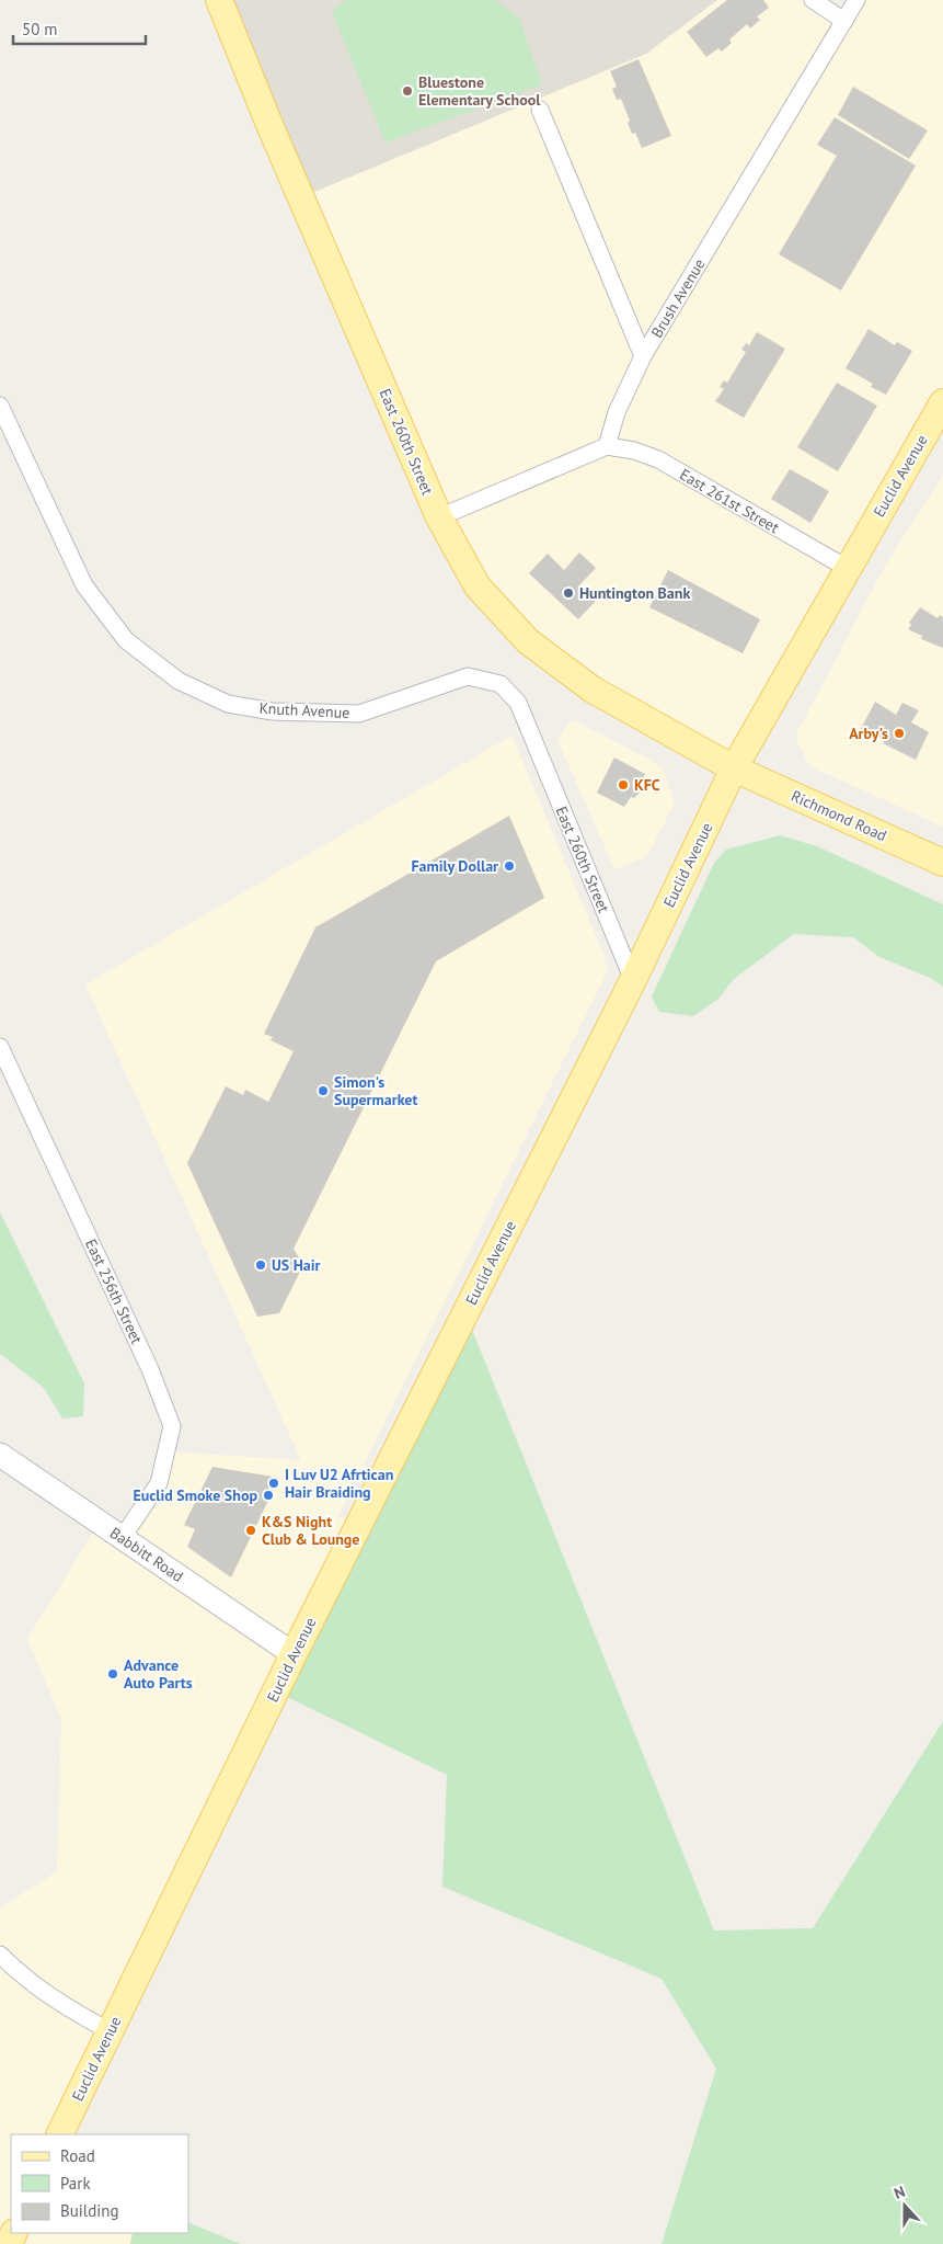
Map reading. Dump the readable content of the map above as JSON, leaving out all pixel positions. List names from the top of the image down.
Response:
{
  "streets": {
    "main road": [
      "East 260th Street",
      "Euclid Avenue",
      "Richmond Road",
      "Babbitt Road"
    ],
    "street": [
      "Brush Avenue",
      "East 261st Street",
      "Knuth Avenue",
      "East 256th Street"
    ]
  },
  "crossings": [
    ["Brush Avenue", "East 261st Street"],
    ["East 260th Street", "Euclid Avenue"],
    ["East 260th Street", "Knuth Avenue"],
    ["East 260th Street", "Richmond Road"],
    ["Euclid Avenue", "East 261st Street"],
    ["Euclid Avenue", "Richmond Road"],
    ["Euclid Avenue", "Babbitt Road"],
    ["East 256th Street", "Babbitt Road"]
  ],
  "places": [
    "Bluestone Elementary School",
    "Huntington Bank",
    "Arby's",
    "KFC",
    "Family Dollar",
    "Simon's Supermarket",
    "US Hair",
    "I Luv U2 Afrtican Hair Braiding",
    "Euclid Smoke Shop",
    "K&S Night Club & Lounge",
    "Advance Auto Parts"
  ],
  "legend": ["Road", "Park", "Building"],
  "scale_bar": "50 m",
  "north": "top"
}
